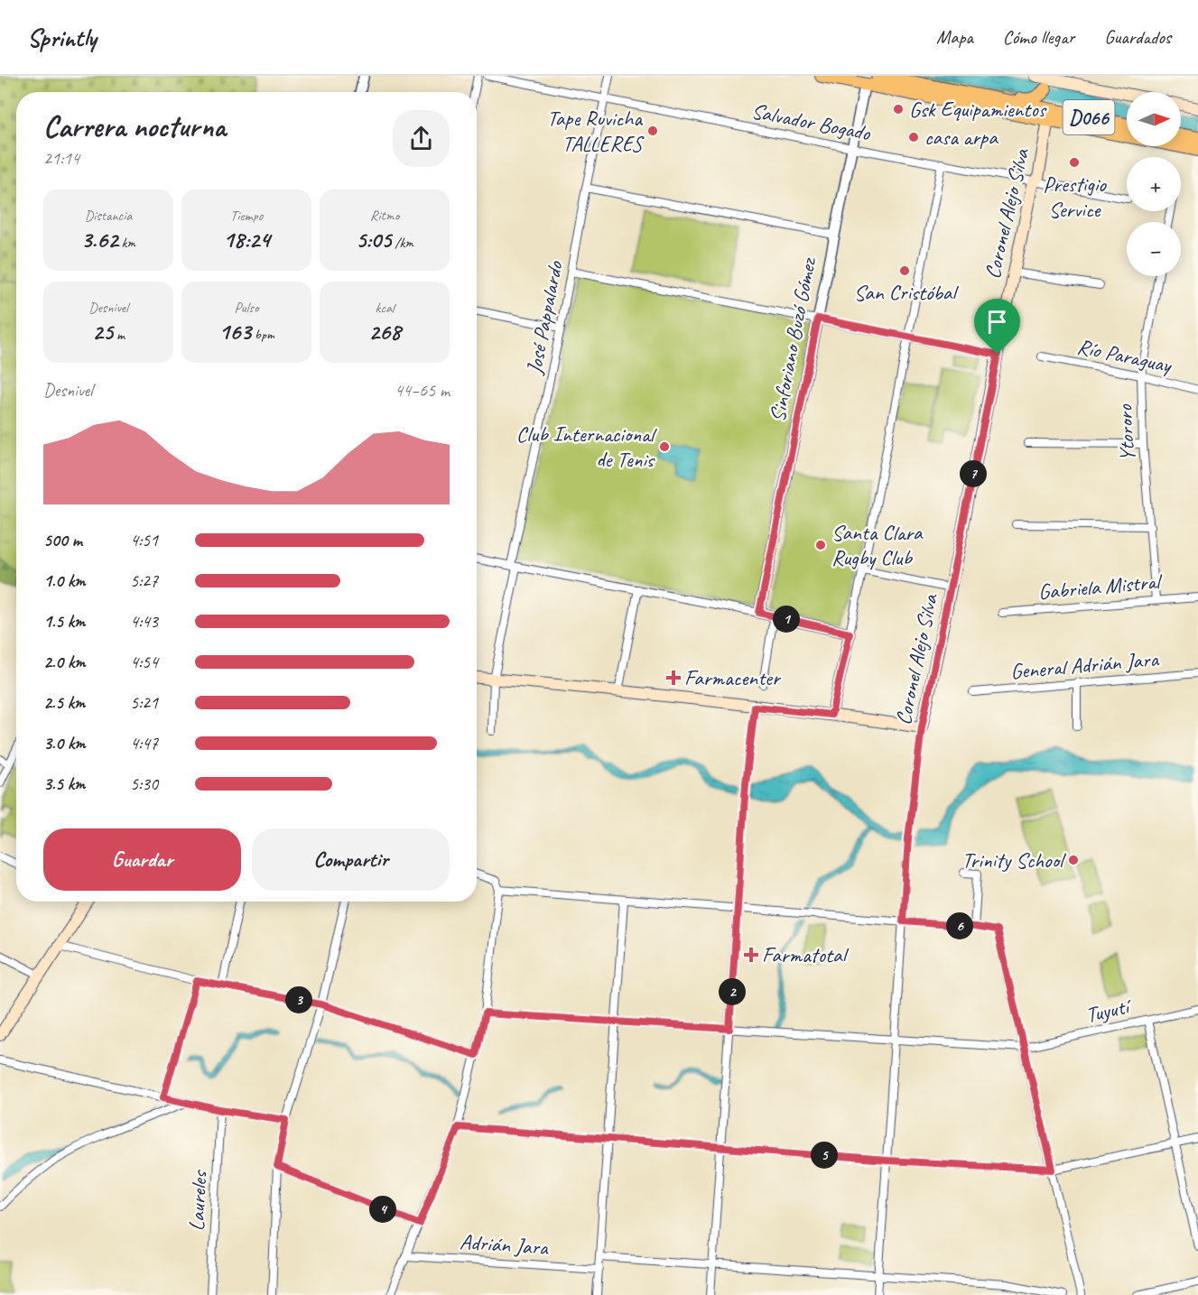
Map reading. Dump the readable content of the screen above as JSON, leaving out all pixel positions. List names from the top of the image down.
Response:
{
  "streets": {
    "highway": ["D066", "Coronel Alejo Silva"],
    "street": [
      "Salvador Bogado",
      "José Pappalardo",
      "Sinforiano Buzó Gómez",
      "Río Paraguay",
      "Ytororo",
      "Gabriela Mistral",
      "General Adrián Jara",
      "Tuyutí",
      "Laureles",
      "Adrián Jara"
    ]
  },
  "crossings": [
    ["D066", "Coronel Alejo Silva"],
    ["D066", "Sinforiano Buzó Gómez"],
    ["Salvador Bogado", "Coronel Alejo Silva"],
    ["Salvador Bogado", "José Pappalardo"],
    ["Salvador Bogado", "Sinforiano Buzó Gómez"],
    ["Coronel Alejo Silva", "Tuyutí"],
    ["Río Paraguay", "Ytororo"],
    ["Ytororo", "Gabriela Mistral"]
  ],
  "places": {
    "other": [
      "Gsk Equipamientos",
      "Tape Ruvicha TALLERES",
      "casa arpa",
      "Prestigio Service",
      "San Cristóbal",
      "Club Internacional de Tenis",
      "Santa Clara Rugby Club",
      "Trinity School"
    ],
    "health": ["Farmacenter", "Farmatotal"]
  },
  "north": "right",
  "page": {
    "header": "Sprintly",
    "nav": ["Mapa", "Cómo llegar", "Guardados"],
    "map_buttons": ["+", "−"],
    "heading": ["Carrera nocturna", "21:14"],
    "stats": [
      ["Distancia", "3.62 km"],
      ["Tiempo", "18:24"],
      ["Ritmo", "5:05 /km"],
      ["Desnivel", "25 m"],
      ["Pulso", "163 bpm"],
      ["kcal", "268"]
    ],
    "chart": ["Desnivel", "44–65 m"],
    "pins": [
      "7",
      "1",
      "6",
      "2",
      "3",
      "5",
      "4"
    ],
    "list": [
      {
        "name": "500 m",
        "note": "4:51"
      },
      {
        "name": "1.0 km",
        "note": "5:27"
      },
      {
        "name": "1.5 km",
        "note": "4:43"
      },
      {
        "name": "2.0 km",
        "note": "4:54"
      },
      {
        "name": "2.5 km",
        "note": "5:21"
      },
      {
        "name": "3.0 km",
        "note": "4:47"
      },
      {
        "name": "3.5 km",
        "note": "5:30"
      }
    ],
    "buttons": ["Guardar", "Compartir"]
  }
}
